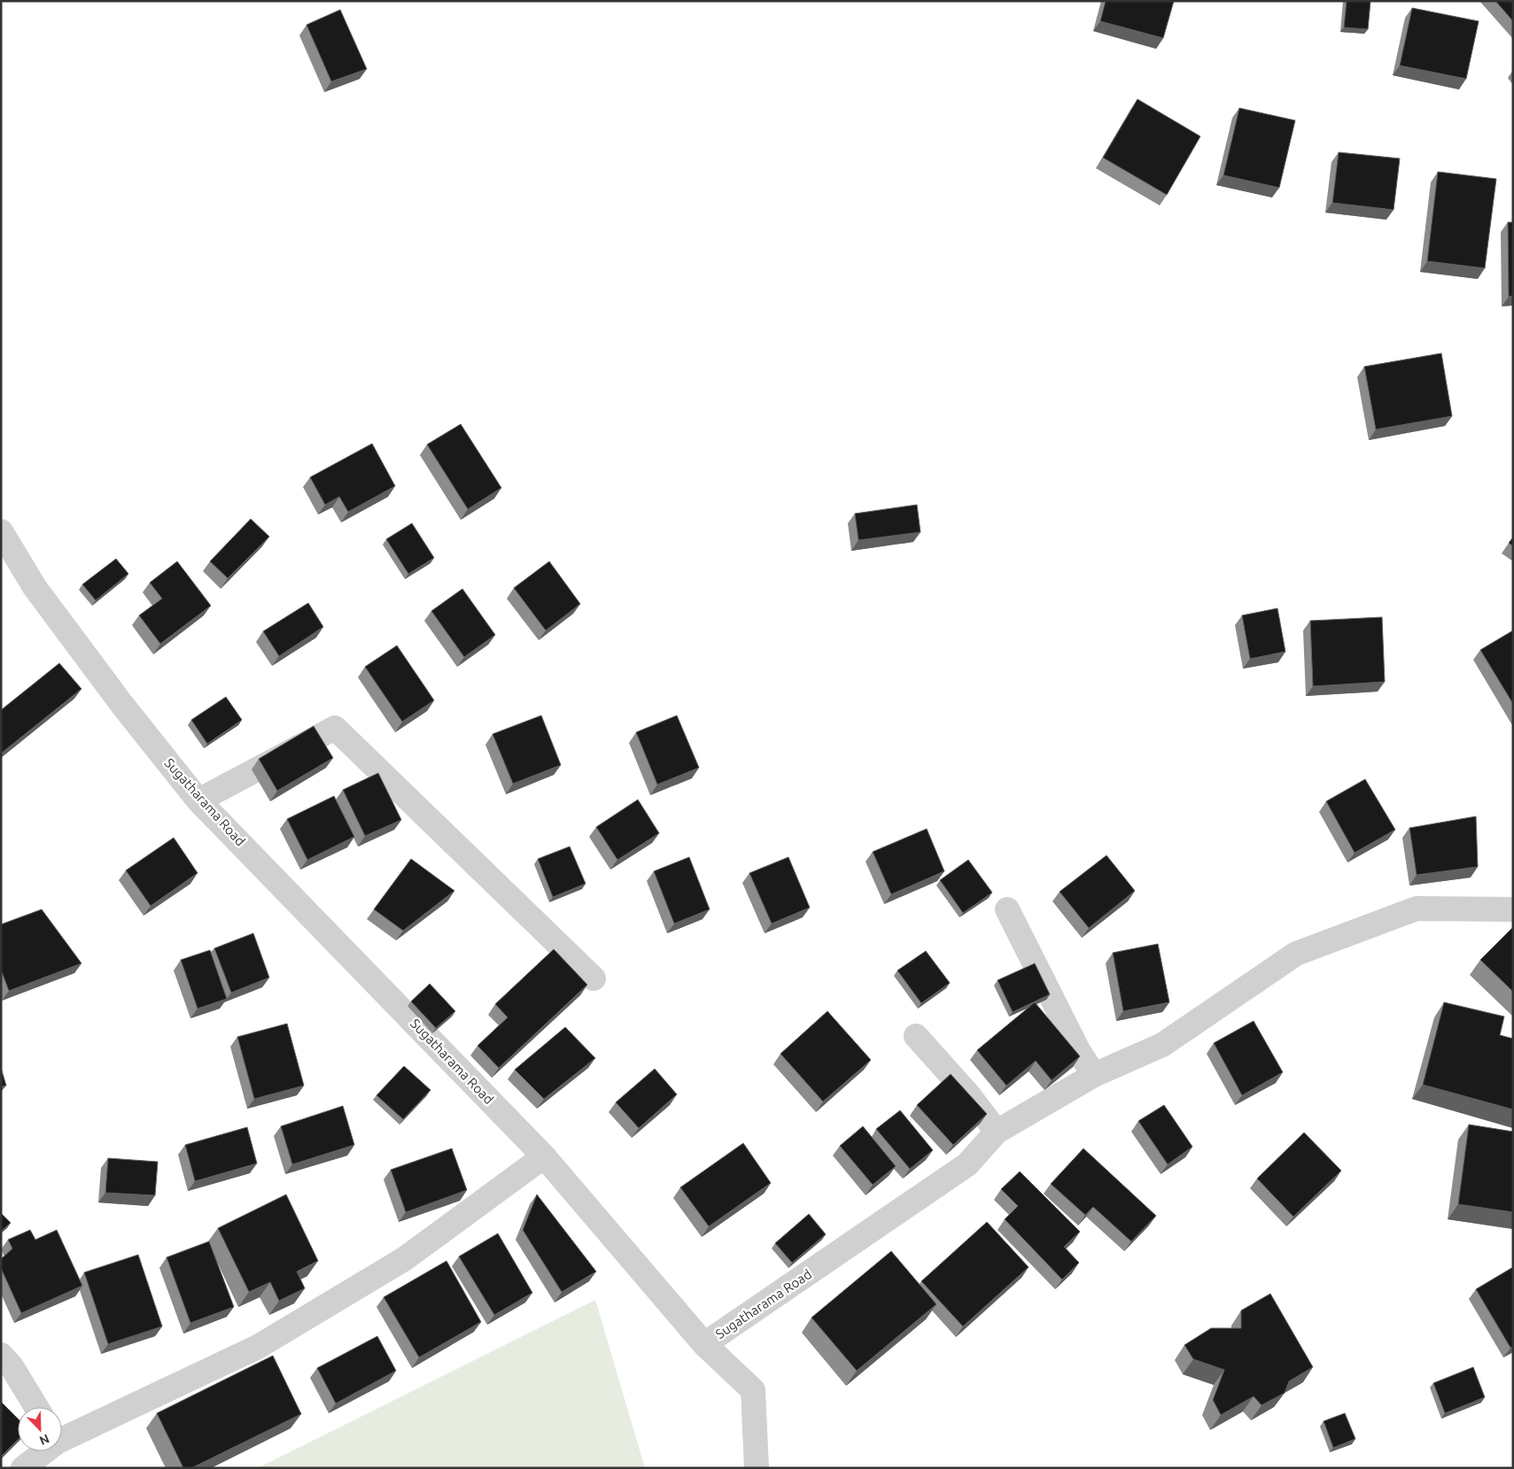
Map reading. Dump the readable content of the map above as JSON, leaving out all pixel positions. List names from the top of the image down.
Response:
{
  "streets": {
    "street": ["Sugatharama Road"]
  },
  "north": "bottom right"
}
